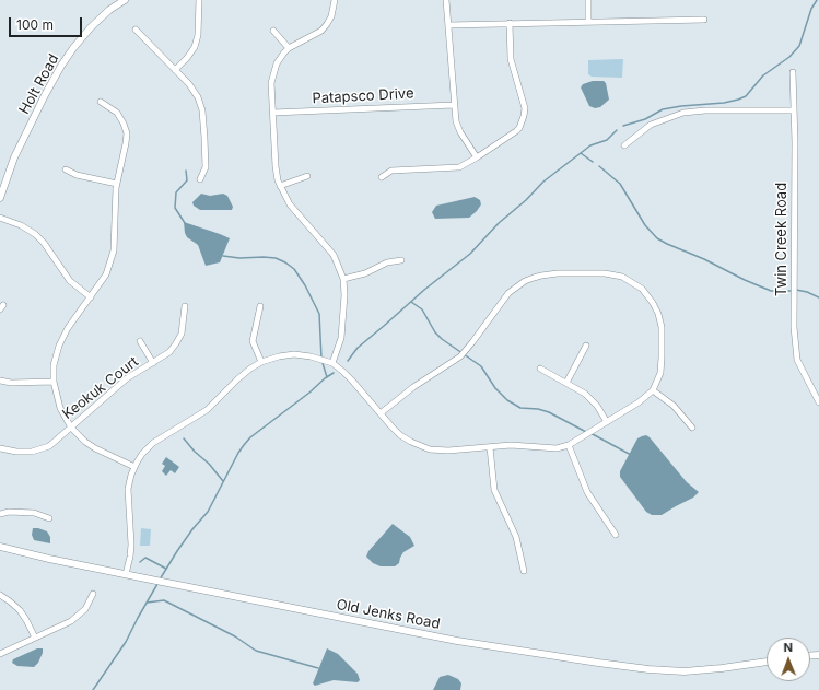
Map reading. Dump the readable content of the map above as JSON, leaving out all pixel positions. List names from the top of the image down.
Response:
{
  "streets": {
    "street": [
      "Holt Road",
      "Patapsco Drive",
      "Twin Creek Road",
      "Keokuk Court",
      "Old Jenks Road"
    ]
  },
  "scale_bar": "100 m",
  "north": "top"
}
